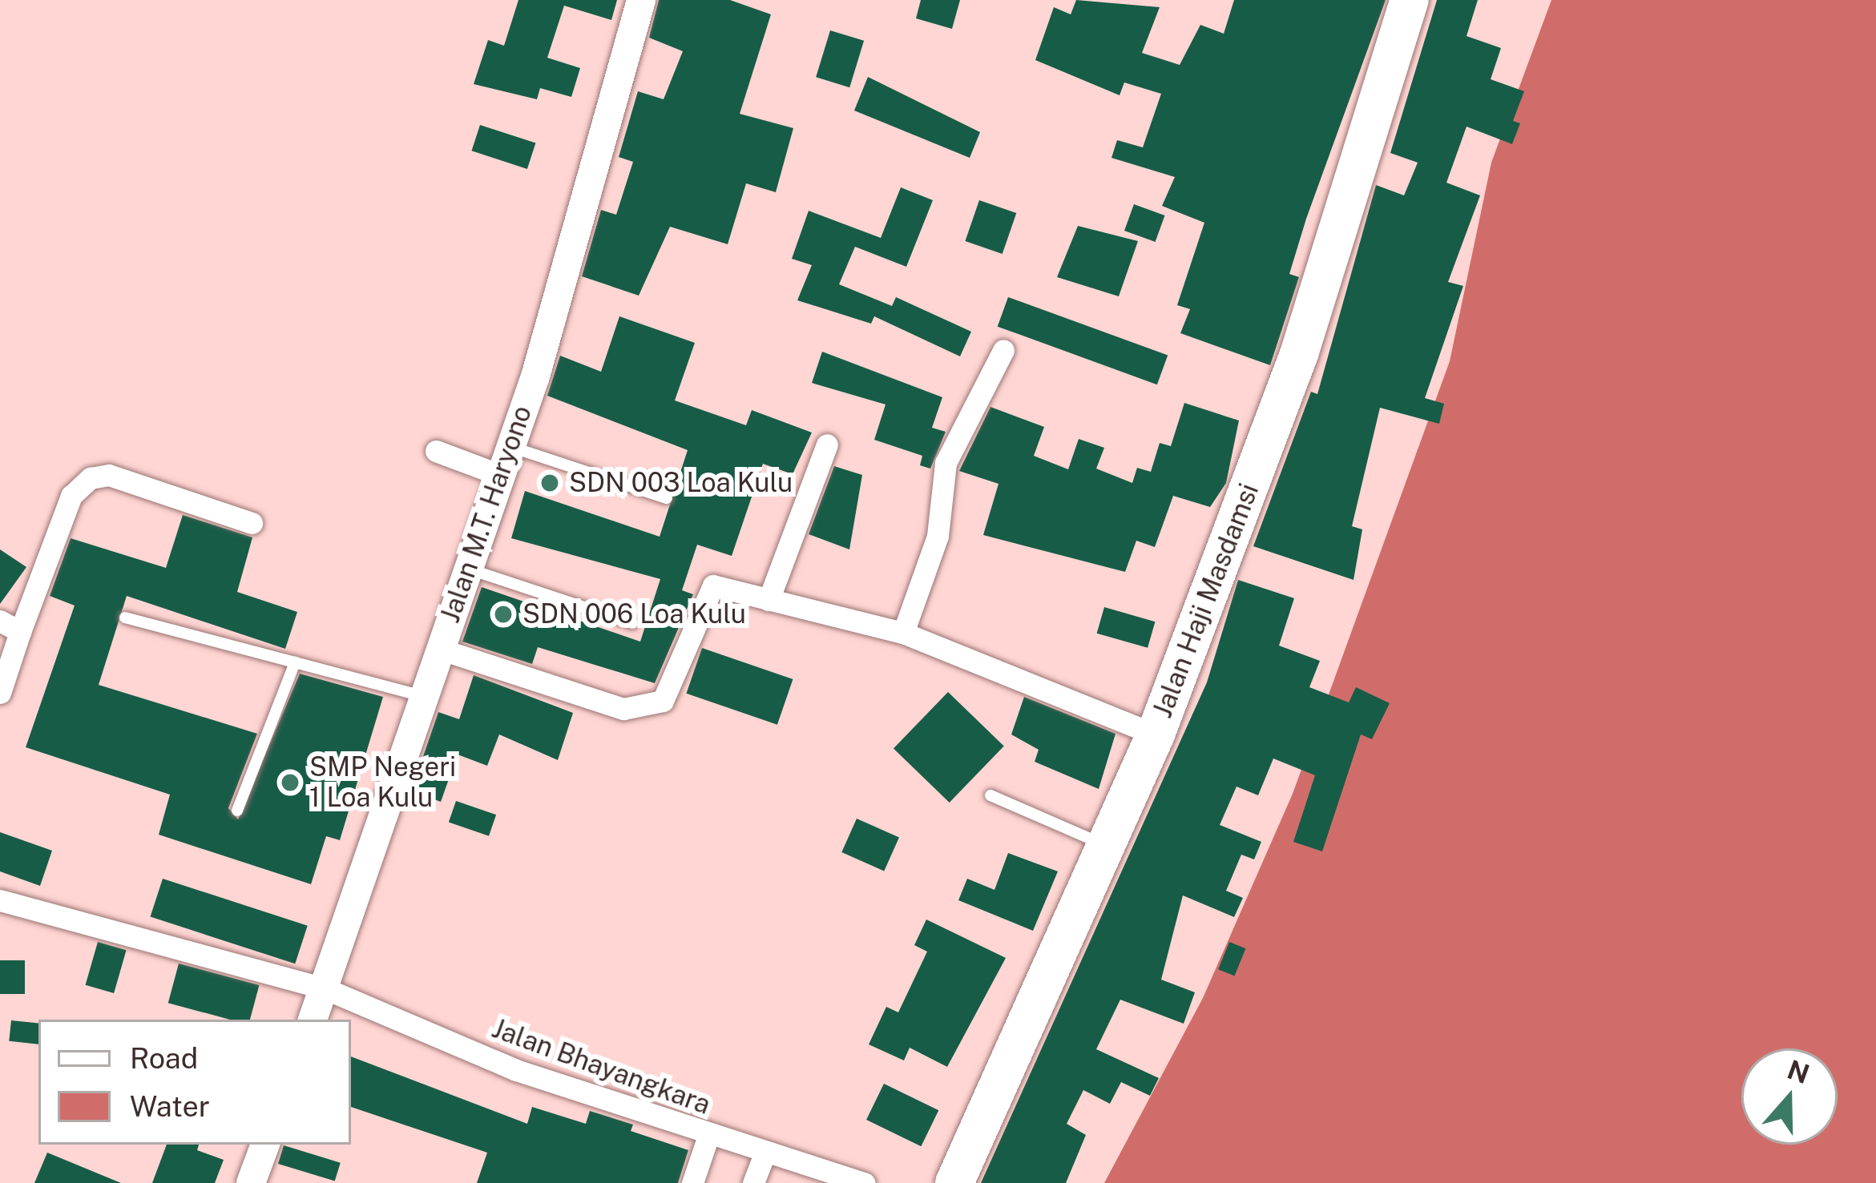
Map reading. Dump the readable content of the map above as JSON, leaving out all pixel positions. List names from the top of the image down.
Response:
{
  "streets": {
    "highway": ["Jalan Haji Masdamsi"],
    "street": ["Jalan M.T. Haryono", "Jalan Bhayangkara"]
  },
  "crossings": [
    ["Jalan M.T. Haryono", "Jalan Bhayangkara"]
  ],
  "places": ["SDN 003 Loa Kulu", "SDN 006 Loa Kulu", "SMP Negeri 1 Loa Kulu"],
  "legend": ["Road", "Water"],
  "north": "top"
}
